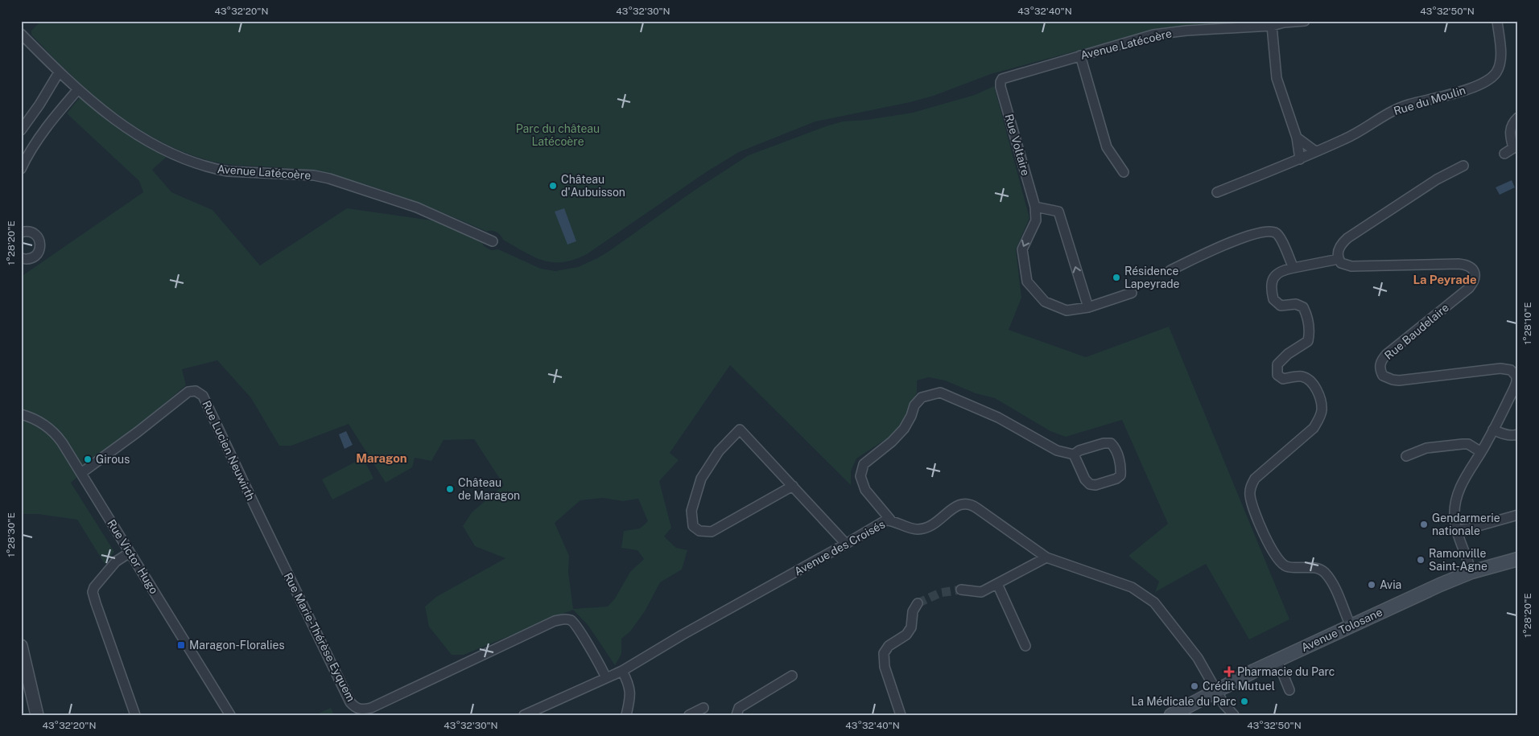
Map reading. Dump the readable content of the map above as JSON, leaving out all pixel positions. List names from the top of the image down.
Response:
{
  "streets": {
    "main road": ["Avenue Tolosane"],
    "street": [
      "Avenue Latécoère",
      "Rue du Moulin",
      "Rue Voltaire",
      "Rue Baudelaire",
      "Rue Lucien Neuwirth",
      "Avenue des Croisés",
      "Rue Victor Hugo",
      "Rue Marie-Thérèse Eyquem"
    ]
  },
  "crossings": [
    ["Avenue Latécoère", "Rue Voltaire"],
    ["Rue Baudelaire", "Avenue Tolosane"],
    ["Rue Lucien Neuwirth", "Rue Victor Hugo"],
    ["Rue Lucien Neuwirth", "Rue Marie-Thérèse Eyquem"],
    ["Avenue des Croisés", "Avenue Tolosane"]
  ],
  "districts": ["La Peyrade", "Maragon"],
  "parks": ["Parc du château Latécoère"],
  "places": {
    "other": [
      "Château d'Aubuisson",
      "Résidence Lapeyrade",
      "Girous",
      "Château de Maragon",
      "Gendarmerie nationale",
      "Ramonville Saint-Agne",
      "Avia",
      "Crédit Mutuel",
      "La Médicale du Parc"
    ],
    "transit": ["Maragon-Floralies"],
    "health": ["Pharmacie du Parc"]
  },
  "coordinates": [
    "43°32'20\"N",
    "43°32'30\"N",
    "43°32'40\"N",
    "43°32'50\"N",
    "1°28'20\"E",
    "1°28'10\"E",
    "1°28'30\"E"
  ]
}
